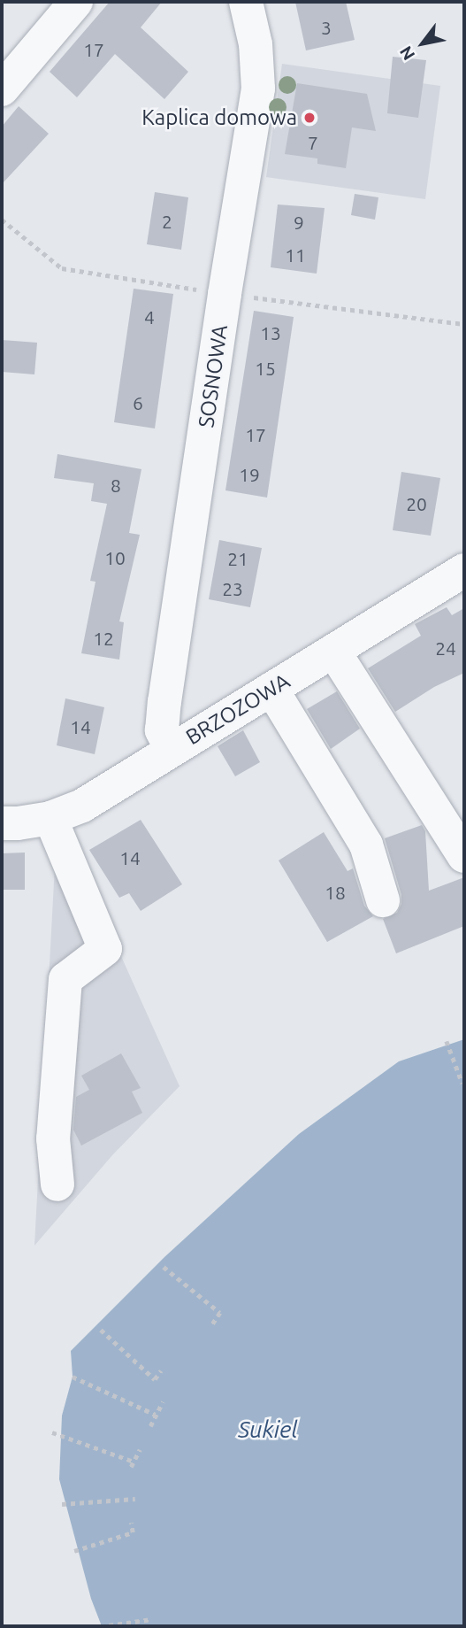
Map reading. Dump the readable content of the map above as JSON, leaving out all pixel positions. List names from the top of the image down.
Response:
{
  "streets": {
    "street": ["SOSNOWA", "BRZOZOWA"]
  },
  "crossings": [
    ["SOSNOWA", "BRZOZOWA"]
  ],
  "water": ["Sukiel"],
  "places": ["Kaplica domowa"],
  "house_numbers": [
    "3",
    "17",
    "7",
    "2",
    "9",
    "11",
    "4",
    "13",
    "15",
    "6",
    "17",
    "19",
    "8",
    "20",
    "10",
    "21",
    "23",
    "12",
    "24",
    "14",
    "14",
    "18"
  ],
  "north": "bottom left"
}
